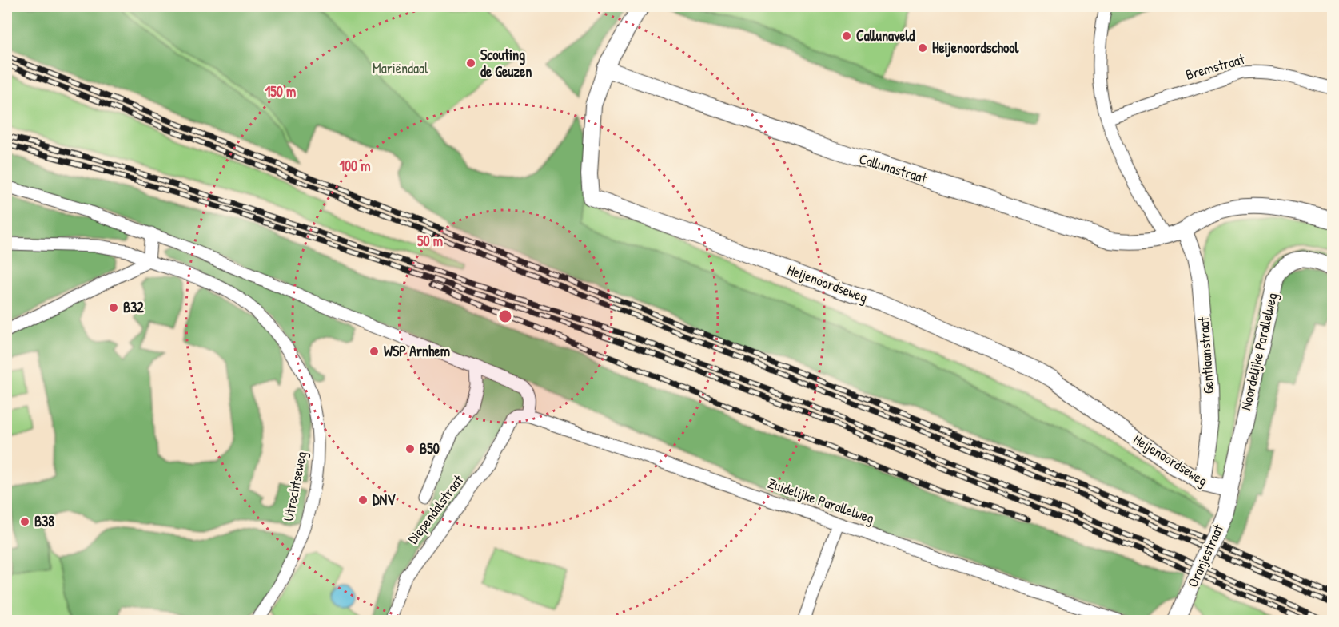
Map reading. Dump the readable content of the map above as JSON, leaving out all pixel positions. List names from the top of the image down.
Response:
{
  "streets": {
    "street": [
      "Bremstraat",
      "Callunastraat",
      "Heijenoordseweg",
      "Noordelijke Parallelweg",
      "Gentiaanstraat",
      "Utrechtseweg",
      "Zuidelijke Parallelweg",
      "Diependalstraat",
      "Oranjestraat"
    ]
  },
  "crossings": [
    ["Callunastraat", "Heijenoordseweg"],
    ["Callunastraat", "Gentiaanstraat"],
    ["Heijenoordseweg", "Noordelijke Parallelweg"],
    ["Heijenoordseweg", "Gentiaanstraat"],
    ["Heijenoordseweg", "Oranjestraat"],
    ["Noordelijke Parallelweg", "Oranjestraat"],
    ["Zuidelijke Parallelweg", "Diependalstraat"]
  ],
  "parks": ["Mariëndaal"],
  "places": [
    "Callunaveld",
    "Heijenoordschool",
    "Scouting de Geuzen",
    "B32",
    "WSP Arnhem",
    "B50",
    "DNV",
    "B38"
  ],
  "rings": ["150 m", "100 m", "50 m"]
}
